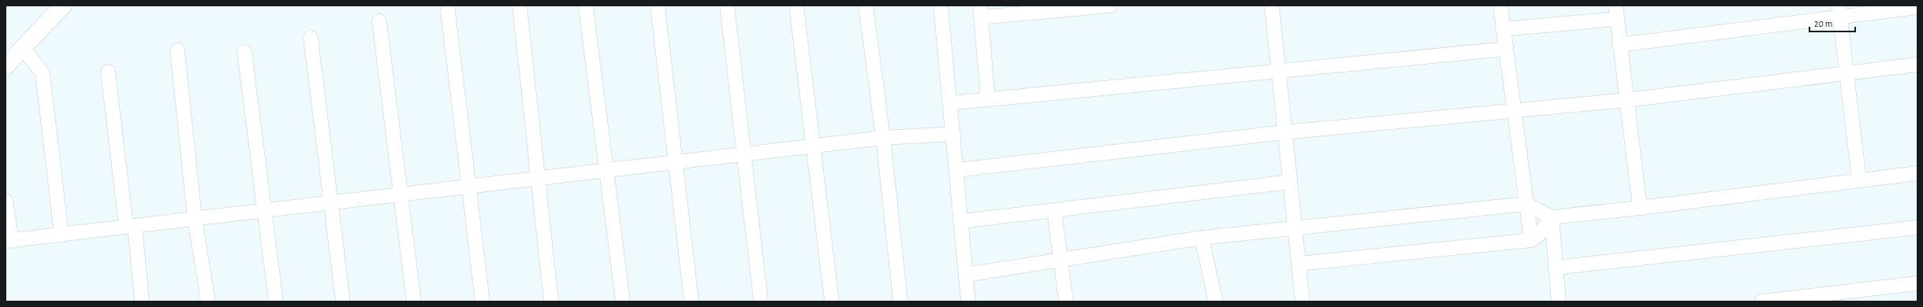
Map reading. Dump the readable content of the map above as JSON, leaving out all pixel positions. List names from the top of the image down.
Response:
{
  "scale_bar": "20 m"
}
